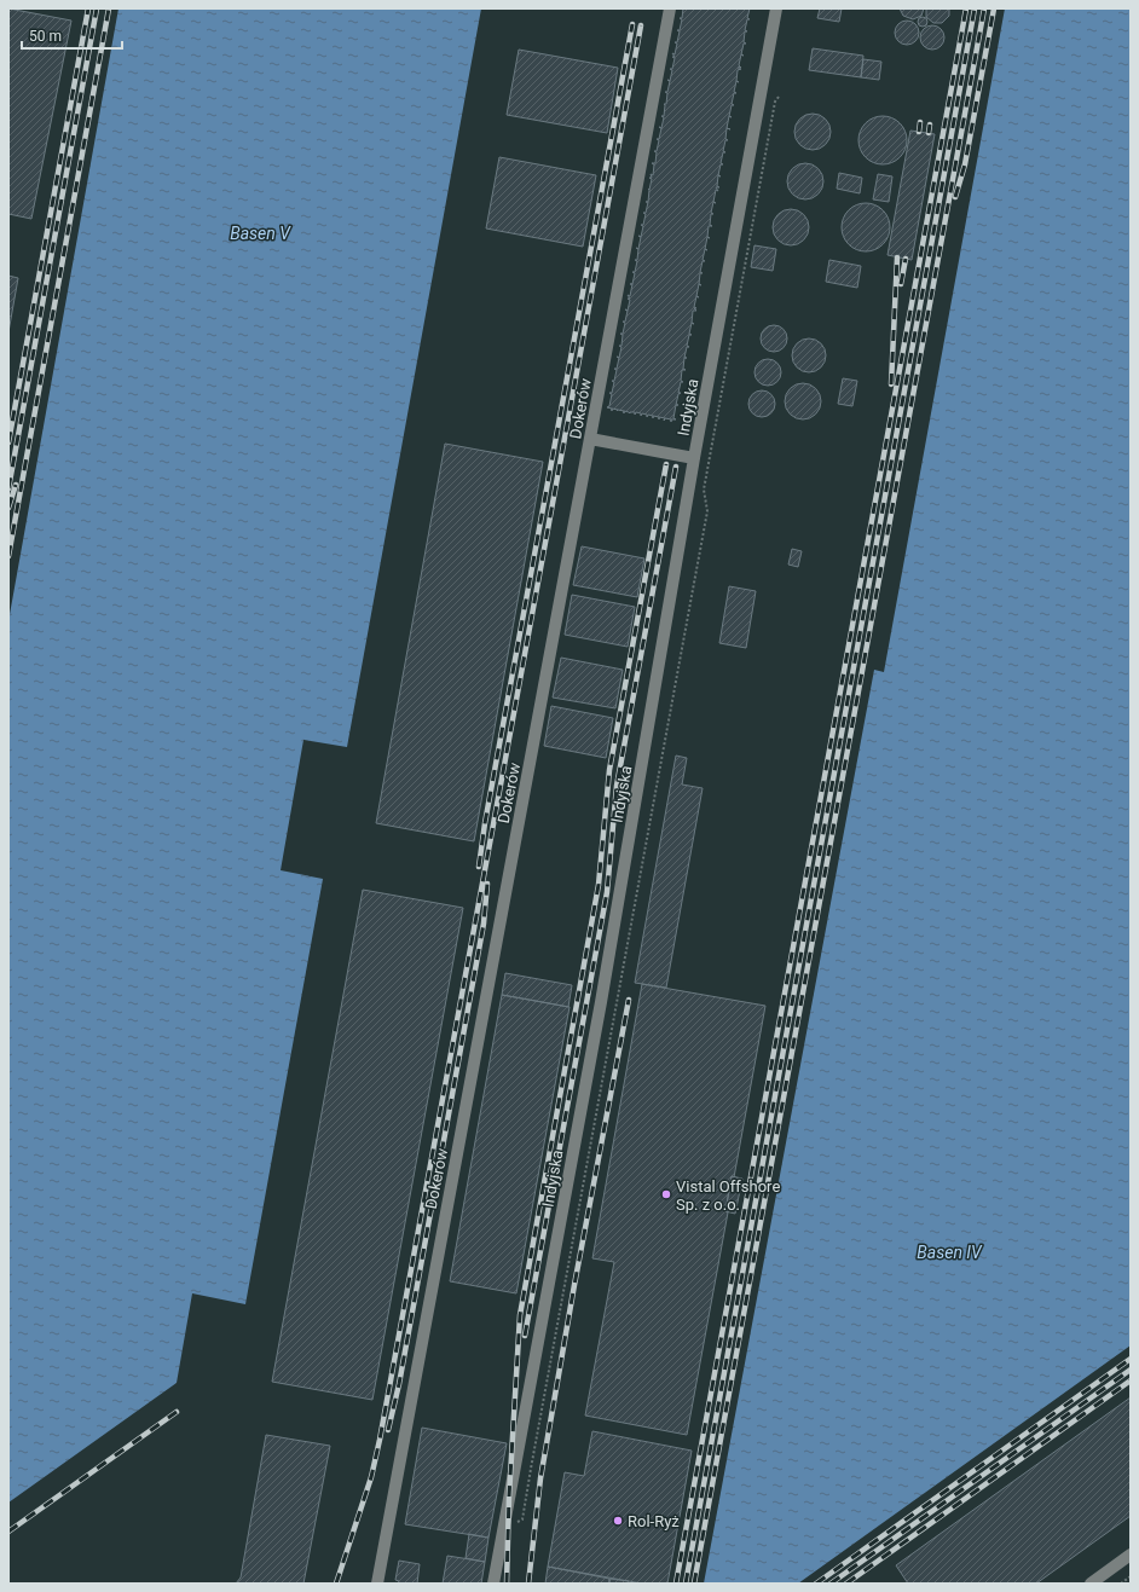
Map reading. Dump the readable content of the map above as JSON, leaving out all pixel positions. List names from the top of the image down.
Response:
{
  "streets": {
    "street": ["Indyjska", "Dokerów"]
  },
  "water": ["Basen V", "Basen IV"],
  "places": ["Vistal Offshore Sp. z o.o.", "Rol-Ryż"],
  "scale_bar": "50 m"
}
